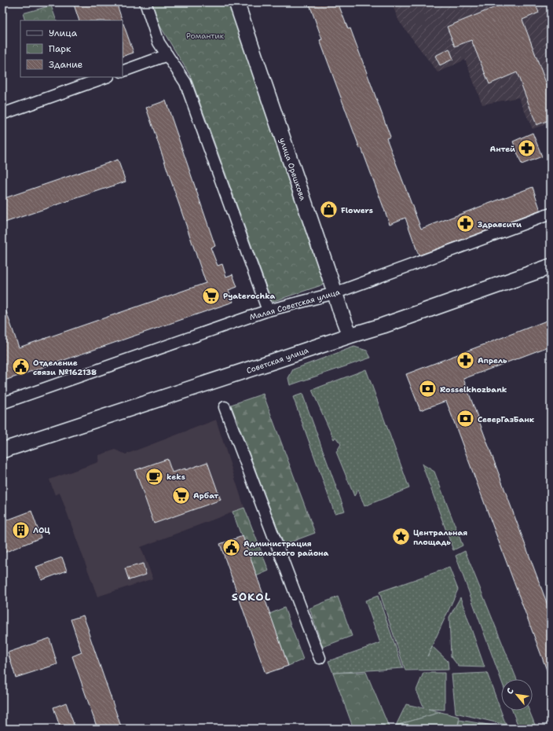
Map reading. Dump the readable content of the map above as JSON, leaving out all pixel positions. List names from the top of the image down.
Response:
{
  "streets": {
    "main road": ["улица Орешкова", "Советская улица"],
    "street": ["Малая Советская улица"]
  },
  "crossings": [
    ["улица Орешкова", "Малая Советская улица"],
    ["улица Орешкова", "Советская улица"]
  ],
  "districts": ["SOKOL"],
  "parks": ["Романтик"],
  "places": {
    "pharmacy": ["Антей", "Здравсити", "Апрель"],
    "shop": ["Flowers"],
    "supermarket": ["Pyaterochka", "Арбат"],
    "public building": ["Отделение связи №162138", "Администрация Сокольского района"],
    "bank": ["Rosselkhozbank", "СеверГазБанк"],
    "cafe": ["keks"],
    "building": ["ЛОЦ"],
    "place": ["Центральная площадь"]
  },
  "legend": ["Улица", "Парк", "Здание"],
  "north": "top left"
}
